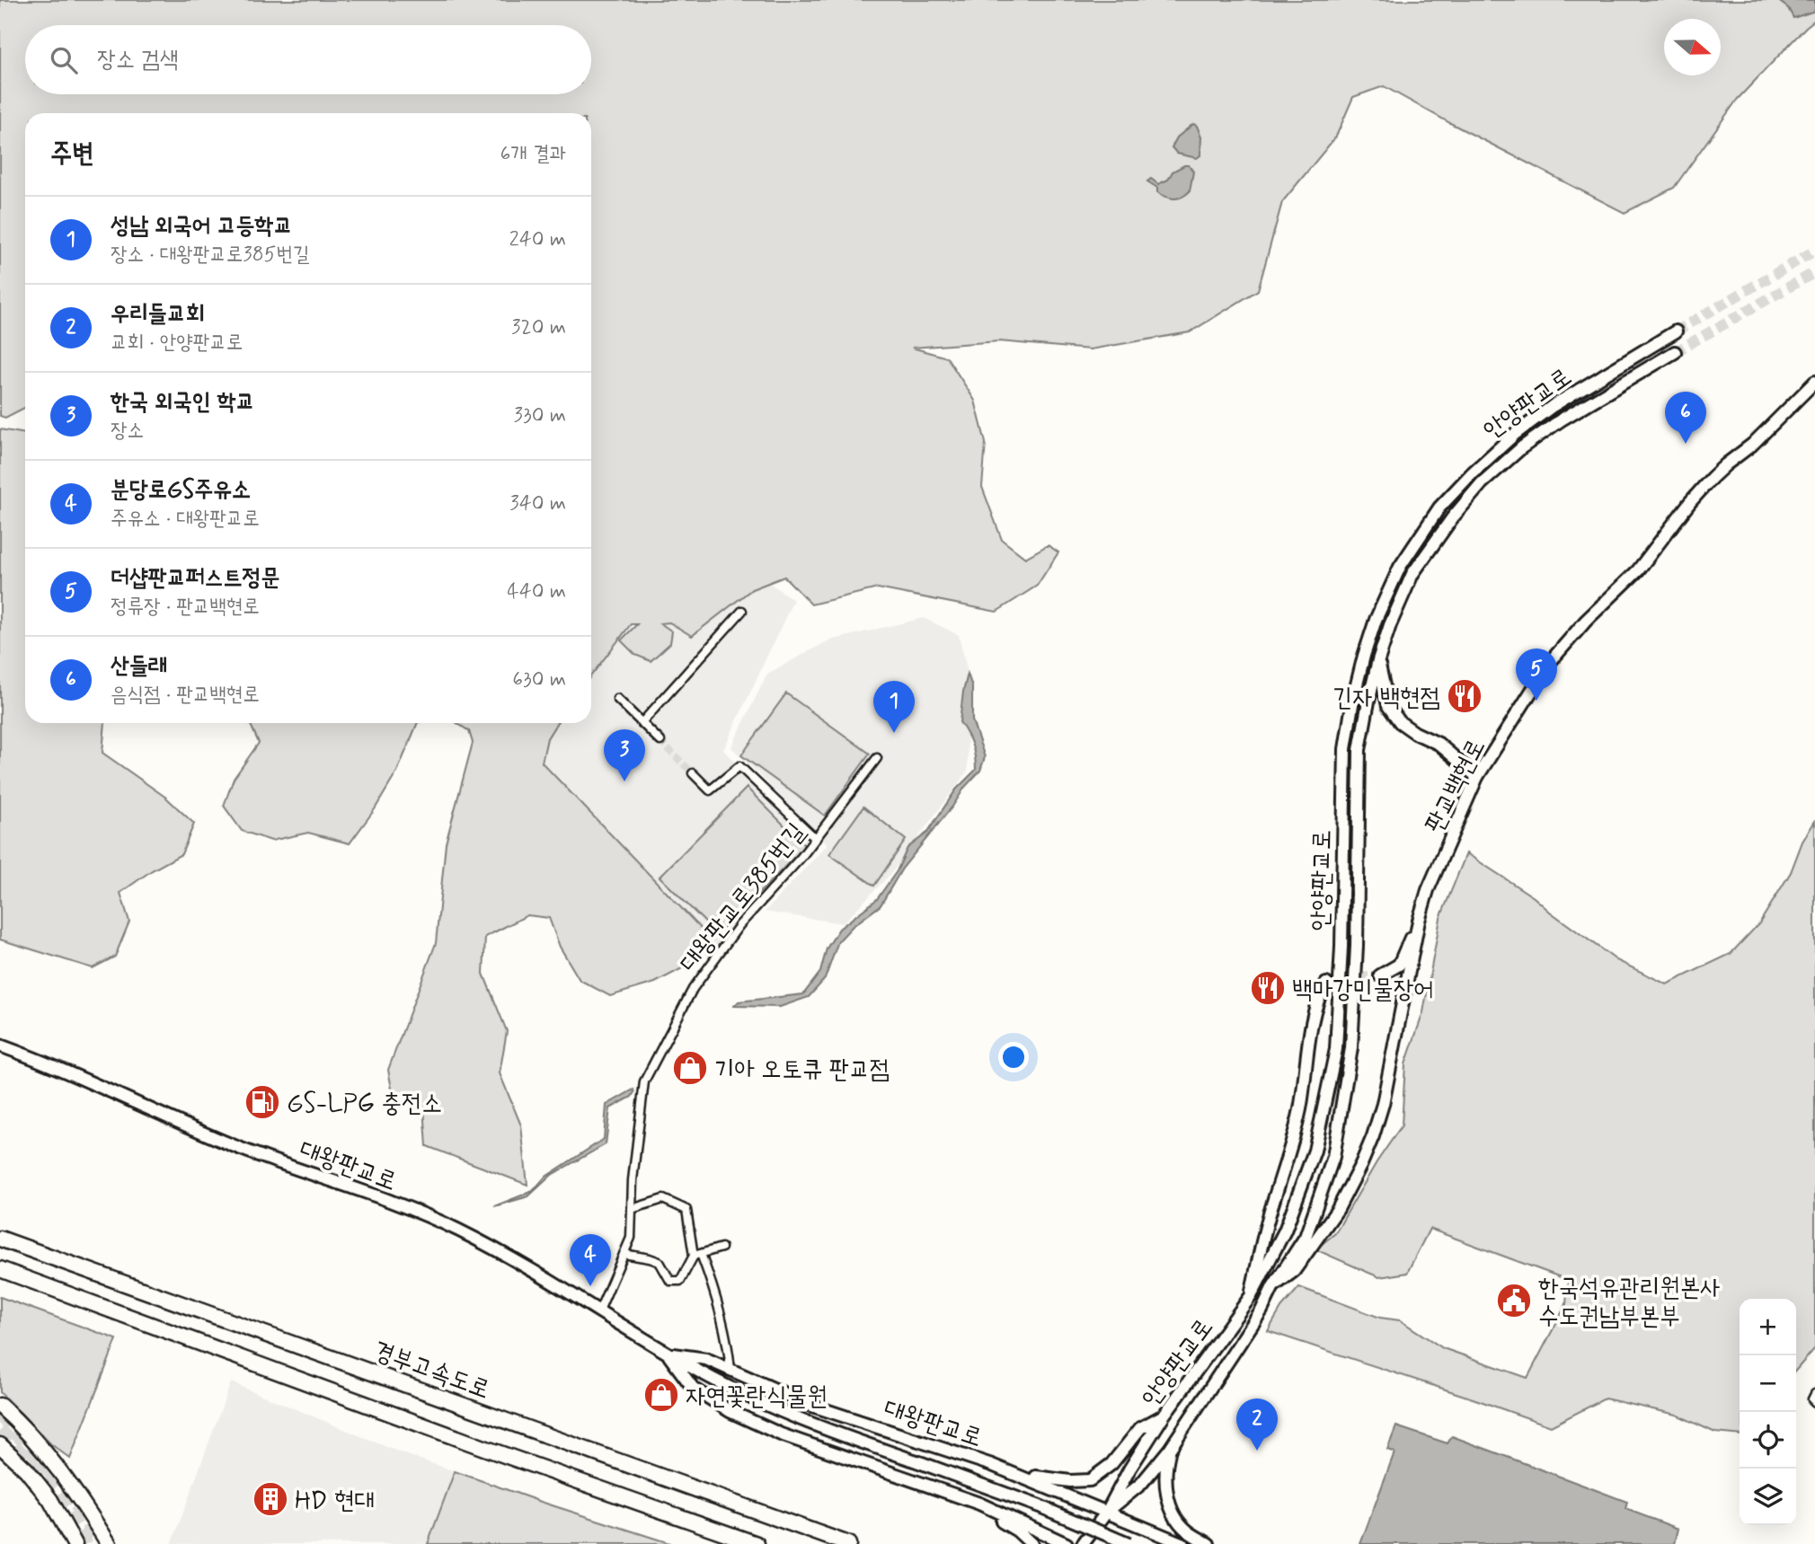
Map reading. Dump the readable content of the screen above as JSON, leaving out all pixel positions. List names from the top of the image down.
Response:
{
  "streets": {
    "highway": ["경부고속도로"],
    "main road": ["안양판교로", "판교백현로", "대왕판교로"],
    "street": ["대왕판교로385번길"]
  },
  "crossings": [
    ["안양판교로", "판교백현로"],
    ["안양판교로", "대왕판교로"],
    ["대왕판교로385번길", "대왕판교로"]
  ],
  "places": {
    "restaurant": ["긴자 백현점", "백마강민물장어"],
    "shop": ["기아 오토큐 판교점", "자연꽃란식물원"],
    "fuel station": ["GS-LPG 충전소"],
    "public building": ["한국석유관리원본사 수도권남부본부"],
    "building": ["HD 현대"]
  },
  "north": "right",
  "page": {
    "search": "장소 검색",
    "heading": ["주변", "6개 결과"],
    "list": [
      {
        "mark": "1",
        "name": "성남 외국어 고등학교",
        "note": "장소 · 대왕판교로385번길",
        "value": "240 m"
      },
      {
        "mark": "2",
        "name": "우리들교회",
        "note": "교회 · 안양판교로",
        "value": "320 m"
      },
      {
        "mark": "3",
        "name": "한국 외국인 학교",
        "note": "장소",
        "value": "330 m"
      },
      {
        "mark": "4",
        "name": "분당로GS주유소",
        "note": "주유소 · 대왕판교로",
        "value": "340 m"
      },
      {
        "mark": "5",
        "name": "더샵판교퍼스트정문",
        "note": "정류장 · 판교백현로",
        "value": "440 m"
      },
      {
        "mark": "6",
        "name": "산들래",
        "note": "음식점 · 판교백현로",
        "value": "630 m"
      }
    ],
    "pins": [
      "6",
      "5",
      "1",
      "3",
      "4",
      "2"
    ],
    "map_buttons": ["+", "−"]
  }
}
